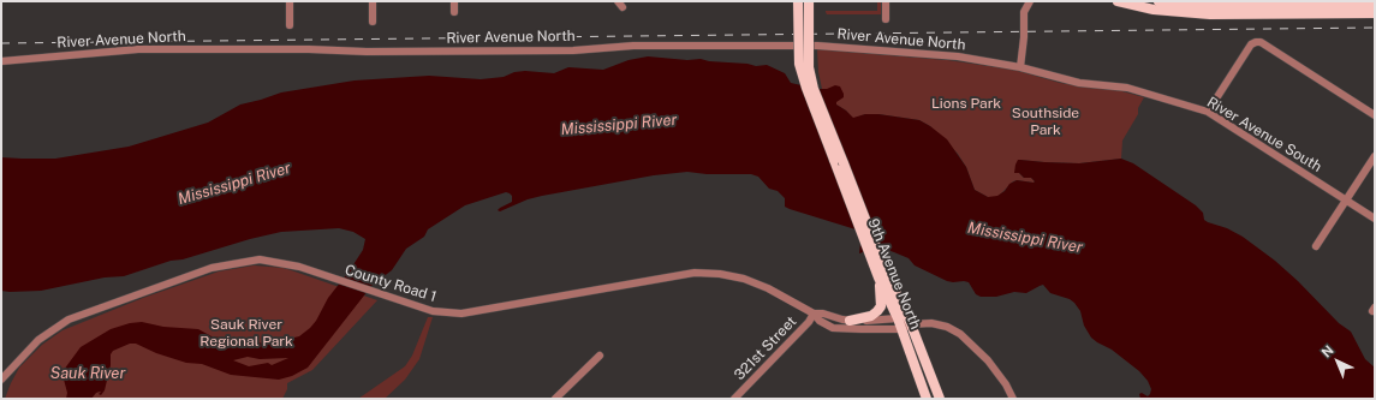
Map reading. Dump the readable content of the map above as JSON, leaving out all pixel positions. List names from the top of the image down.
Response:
{
  "streets": {
    "main road": ["9th Avenue North"],
    "street": [
      "River Avenue North",
      "River Avenue South",
      "County Road 1",
      "321st Street"
    ]
  },
  "crossings": [
    ["River Avenue North", "River Avenue South"],
    ["9th Avenue North", "County Road 1"],
    ["County Road 1", "321st Street"]
  ],
  "water": ["Mississippi River", "Sauk River"],
  "parks": ["Lions Park", "Southside Park", "Sauk River Regional Park"],
  "north": "top left"
}
